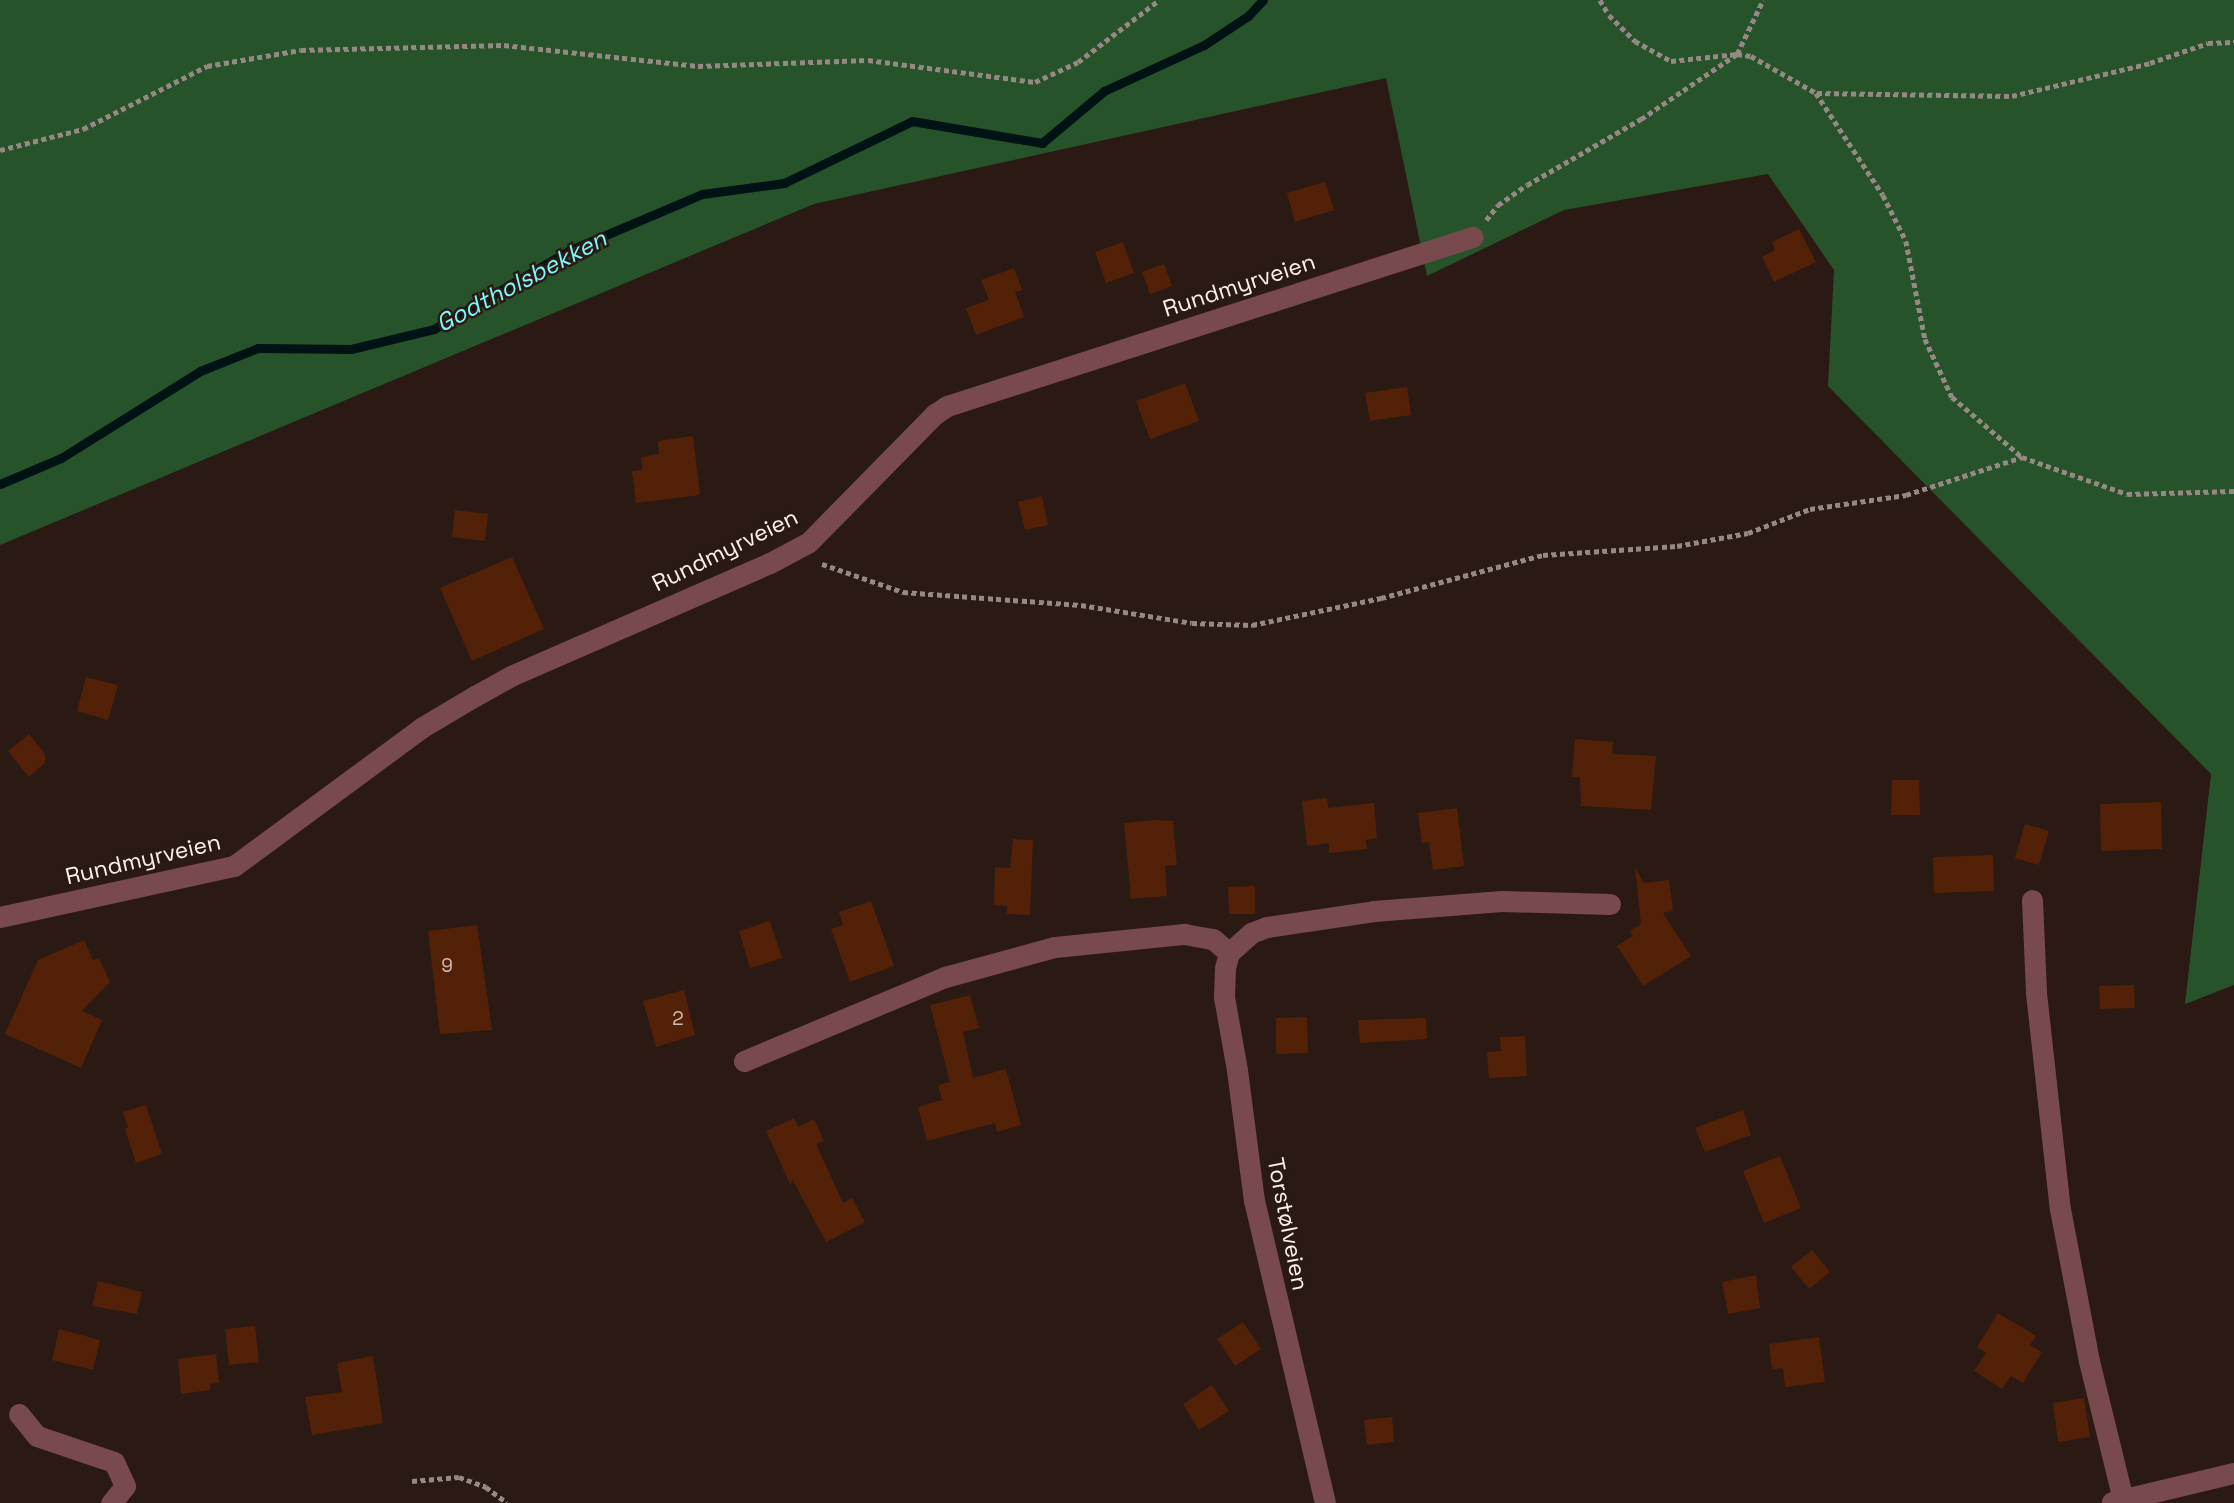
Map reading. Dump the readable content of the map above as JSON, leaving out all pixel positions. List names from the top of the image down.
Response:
{
  "streets": {
    "street": ["Rundmyrveien", "Torstølveien"]
  },
  "water": ["Godtholsbekken"],
  "house_numbers": ["9", "2"]
}
